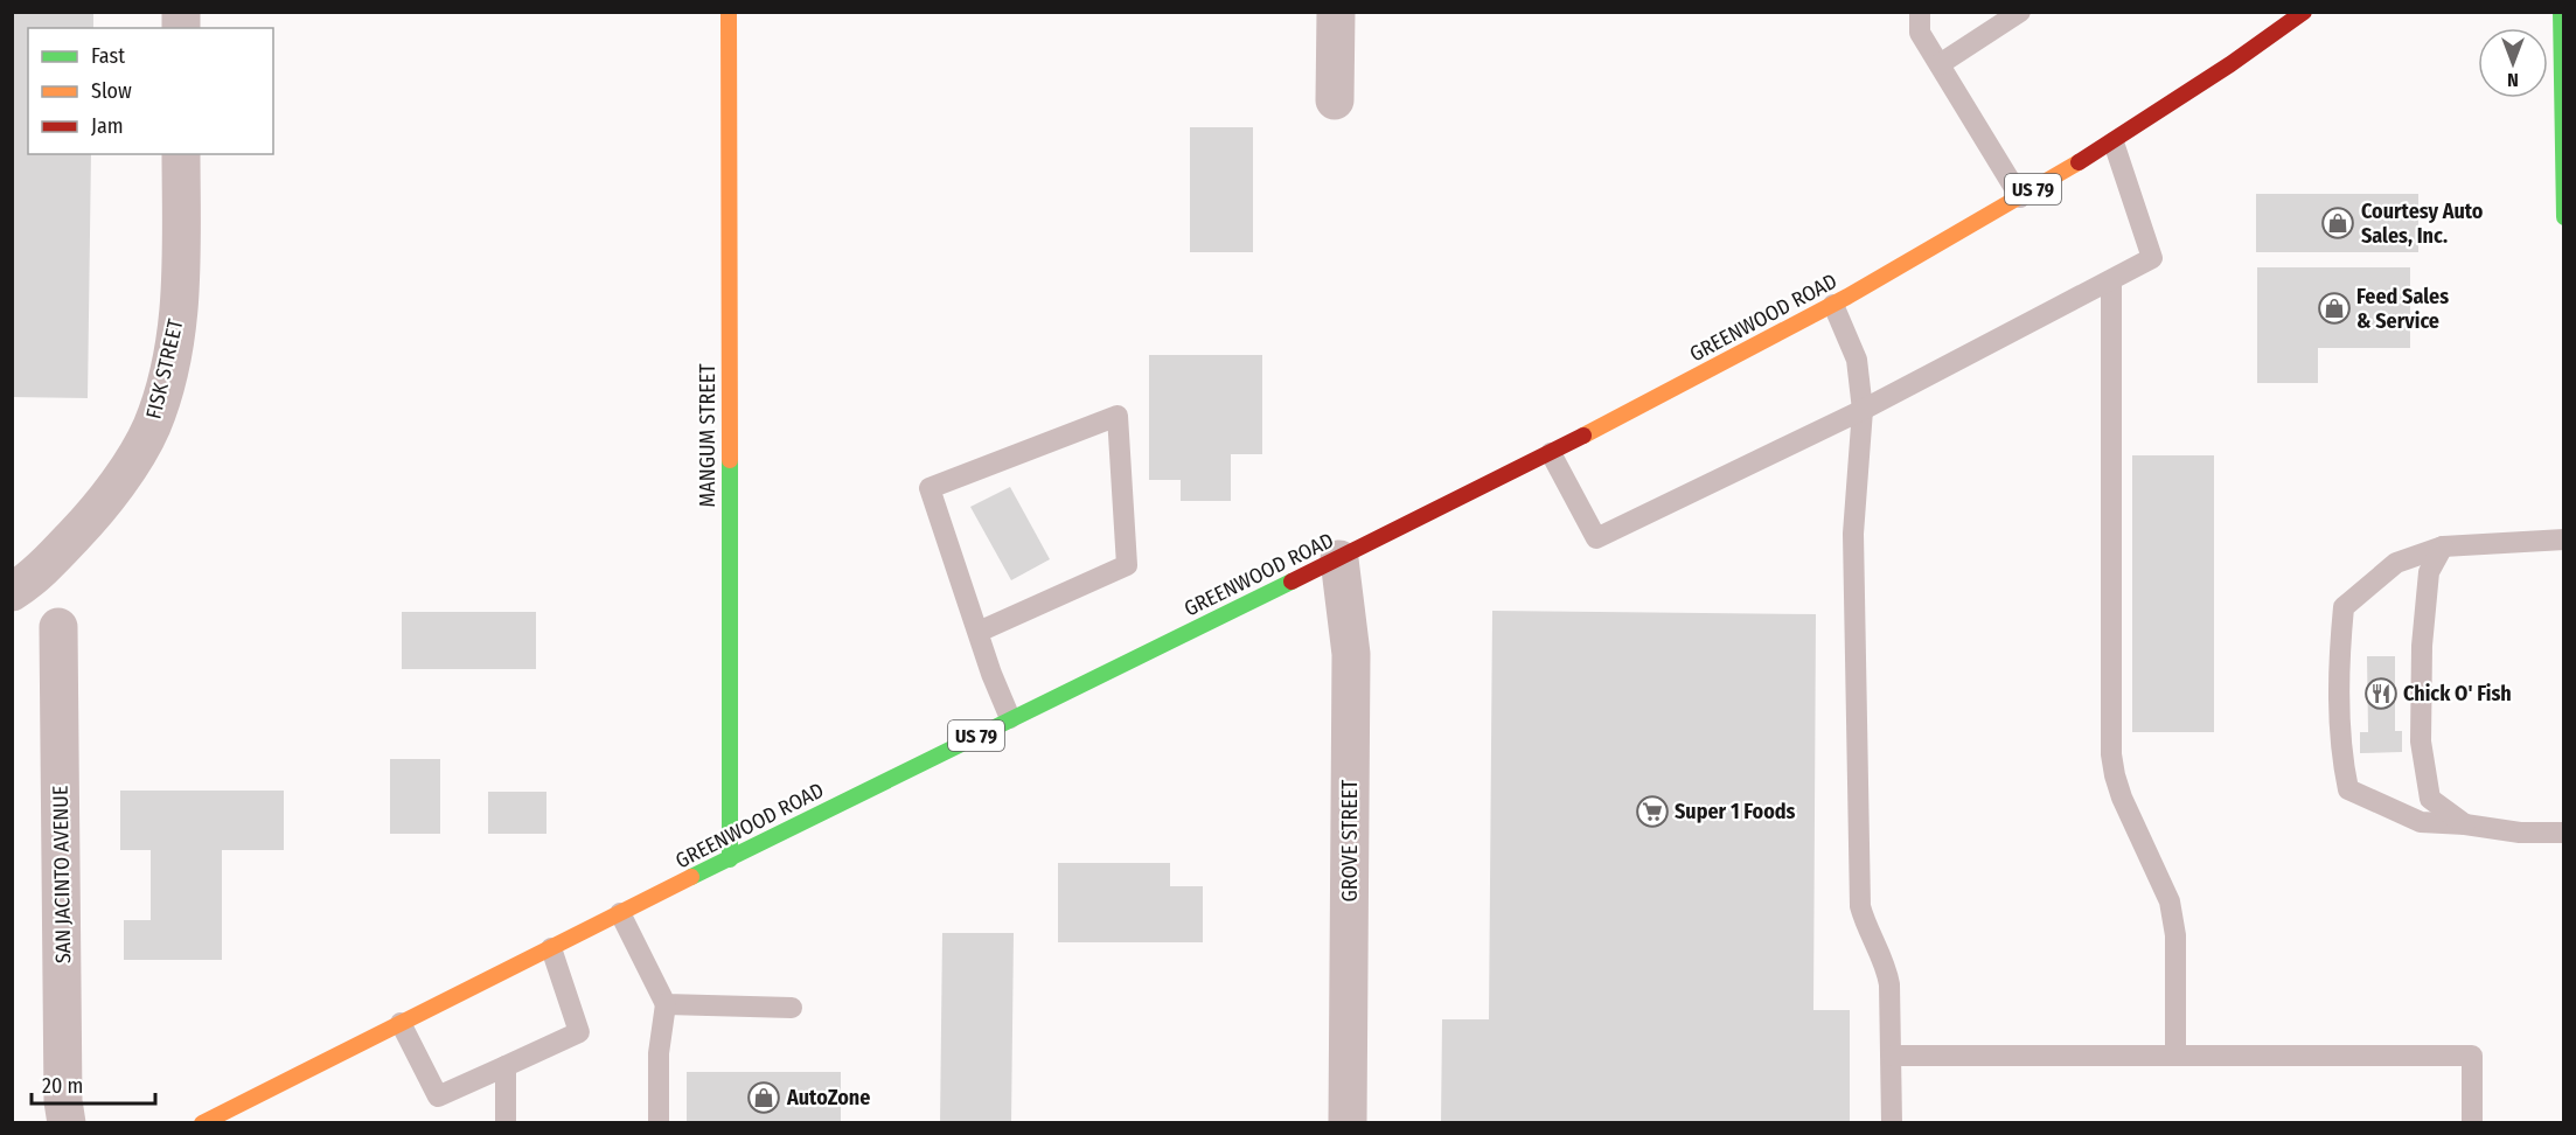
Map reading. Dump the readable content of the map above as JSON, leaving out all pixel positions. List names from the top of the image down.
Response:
{
  "streets": {
    "main road": ["US 79", "GREENWOOD ROAD", "MANGUM STREET"],
    "street": ["FISK STREET", "GROVE STREET", "SAN JACINTO AVENUE"]
  },
  "crossings": [
    ["GREENWOOD ROAD", "MANGUM STREET"],
    ["GREENWOOD ROAD", "GROVE STREET"]
  ],
  "places": {
    "shop": ["Courtesy Auto Sales, Inc.", "Feed Sales & Service", "AutoZone"],
    "restaurant": ["Chick O' Fish"],
    "supermarket": ["Super 1 Foods"]
  },
  "legend": ["Fast", "Slow", "Jam"],
  "scale_bar": "20 m",
  "north": "bottom"
}
